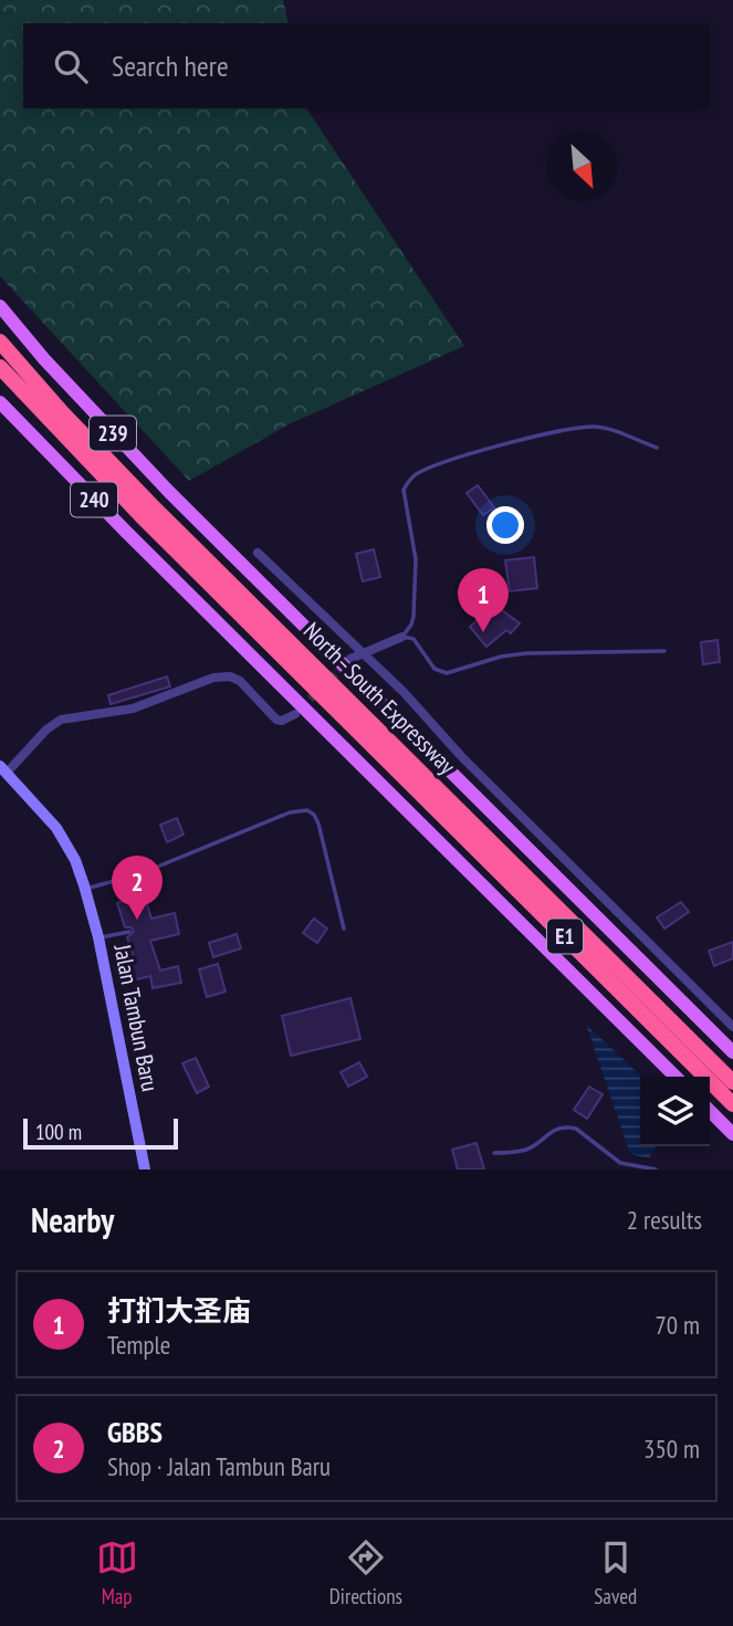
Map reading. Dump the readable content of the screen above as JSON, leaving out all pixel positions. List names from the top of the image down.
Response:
{
  "streets": {
    "highway": ["North–South Expressway", "E1"],
    "main road": ["239", "240", "Jalan Tambun Baru"]
  },
  "scale_bar": "100 m",
  "north": "bottom right",
  "page": {
    "search": "Search here",
    "pins": ["1", "2"],
    "scale": "100 m",
    "heading": ["Nearby", "2 results"],
    "list": [
      {
        "mark": "1",
        "name": "打扪大圣庙",
        "note": "Temple",
        "value": "70 m"
      },
      {
        "mark": "2",
        "name": "GBBS",
        "note": "Shop · Jalan Tambun Baru",
        "value": "350 m"
      }
    ],
    "nav": ["Map", "Directions", "Saved"]
  }
}
